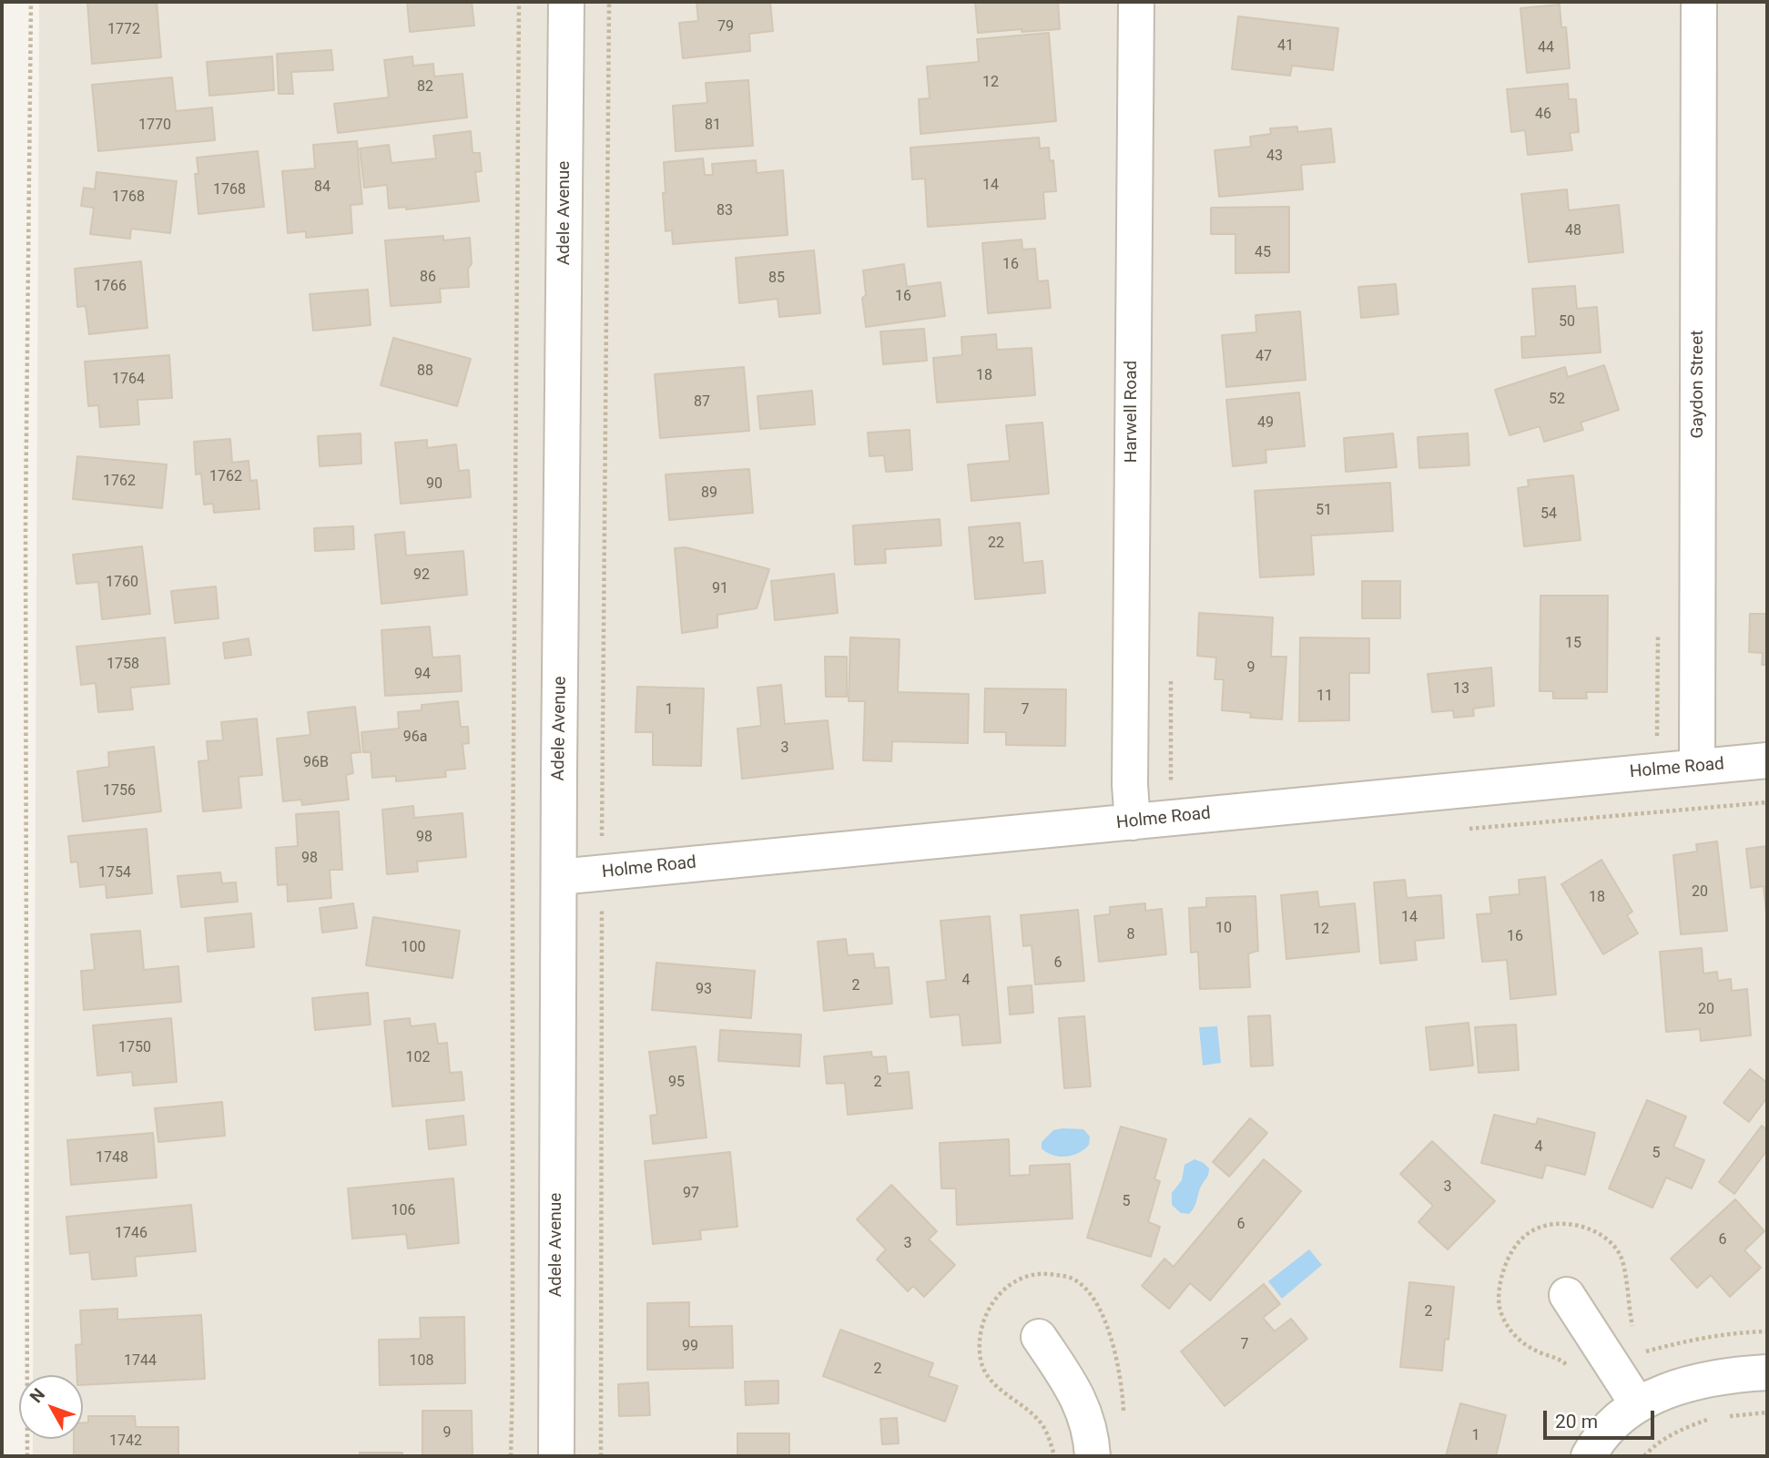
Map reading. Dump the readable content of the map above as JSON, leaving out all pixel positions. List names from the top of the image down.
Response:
{
  "streets": {
    "street": [
      "Adele Avenue",
      "Gaydon Street",
      "Harwell Road",
      "Holme Road"
    ]
  },
  "crossings": [
    ["Adele Avenue", "Holme Road"],
    ["Gaydon Street", "Holme Road"],
    ["Harwell Road", "Holme Road"]
  ],
  "house_numbers": [
    "79",
    "1772",
    "41",
    "44",
    "12",
    "82",
    "46",
    "1770",
    "81",
    "43",
    "14",
    "84",
    "1768",
    "1768",
    "83",
    "48",
    "45",
    "16",
    "86",
    "85",
    "1766",
    "16",
    "50",
    "47",
    "88",
    "18",
    "1764",
    "52",
    "87",
    "49",
    "1762",
    "1762",
    "90",
    "89",
    "51",
    "54",
    "22",
    "92",
    "1760",
    "91",
    "15",
    "1758",
    "9",
    "94",
    "13",
    "11",
    "1",
    "7",
    "96a",
    "3",
    "96B",
    "1756",
    "98",
    "98",
    "1754",
    "20",
    "18",
    "14",
    "10",
    "12",
    "8",
    "16",
    "100",
    "6",
    "4",
    "2",
    "93",
    "20",
    "1750",
    "102",
    "95",
    "2",
    "4",
    "5",
    "1748",
    "3",
    "97",
    "5",
    "106",
    "6",
    "1746",
    "6",
    "3",
    "2",
    "7",
    "99",
    "1744",
    "108",
    "2",
    "9",
    "1",
    "1742"
  ],
  "scale_bar": "20 m",
  "north": "top left"
}
